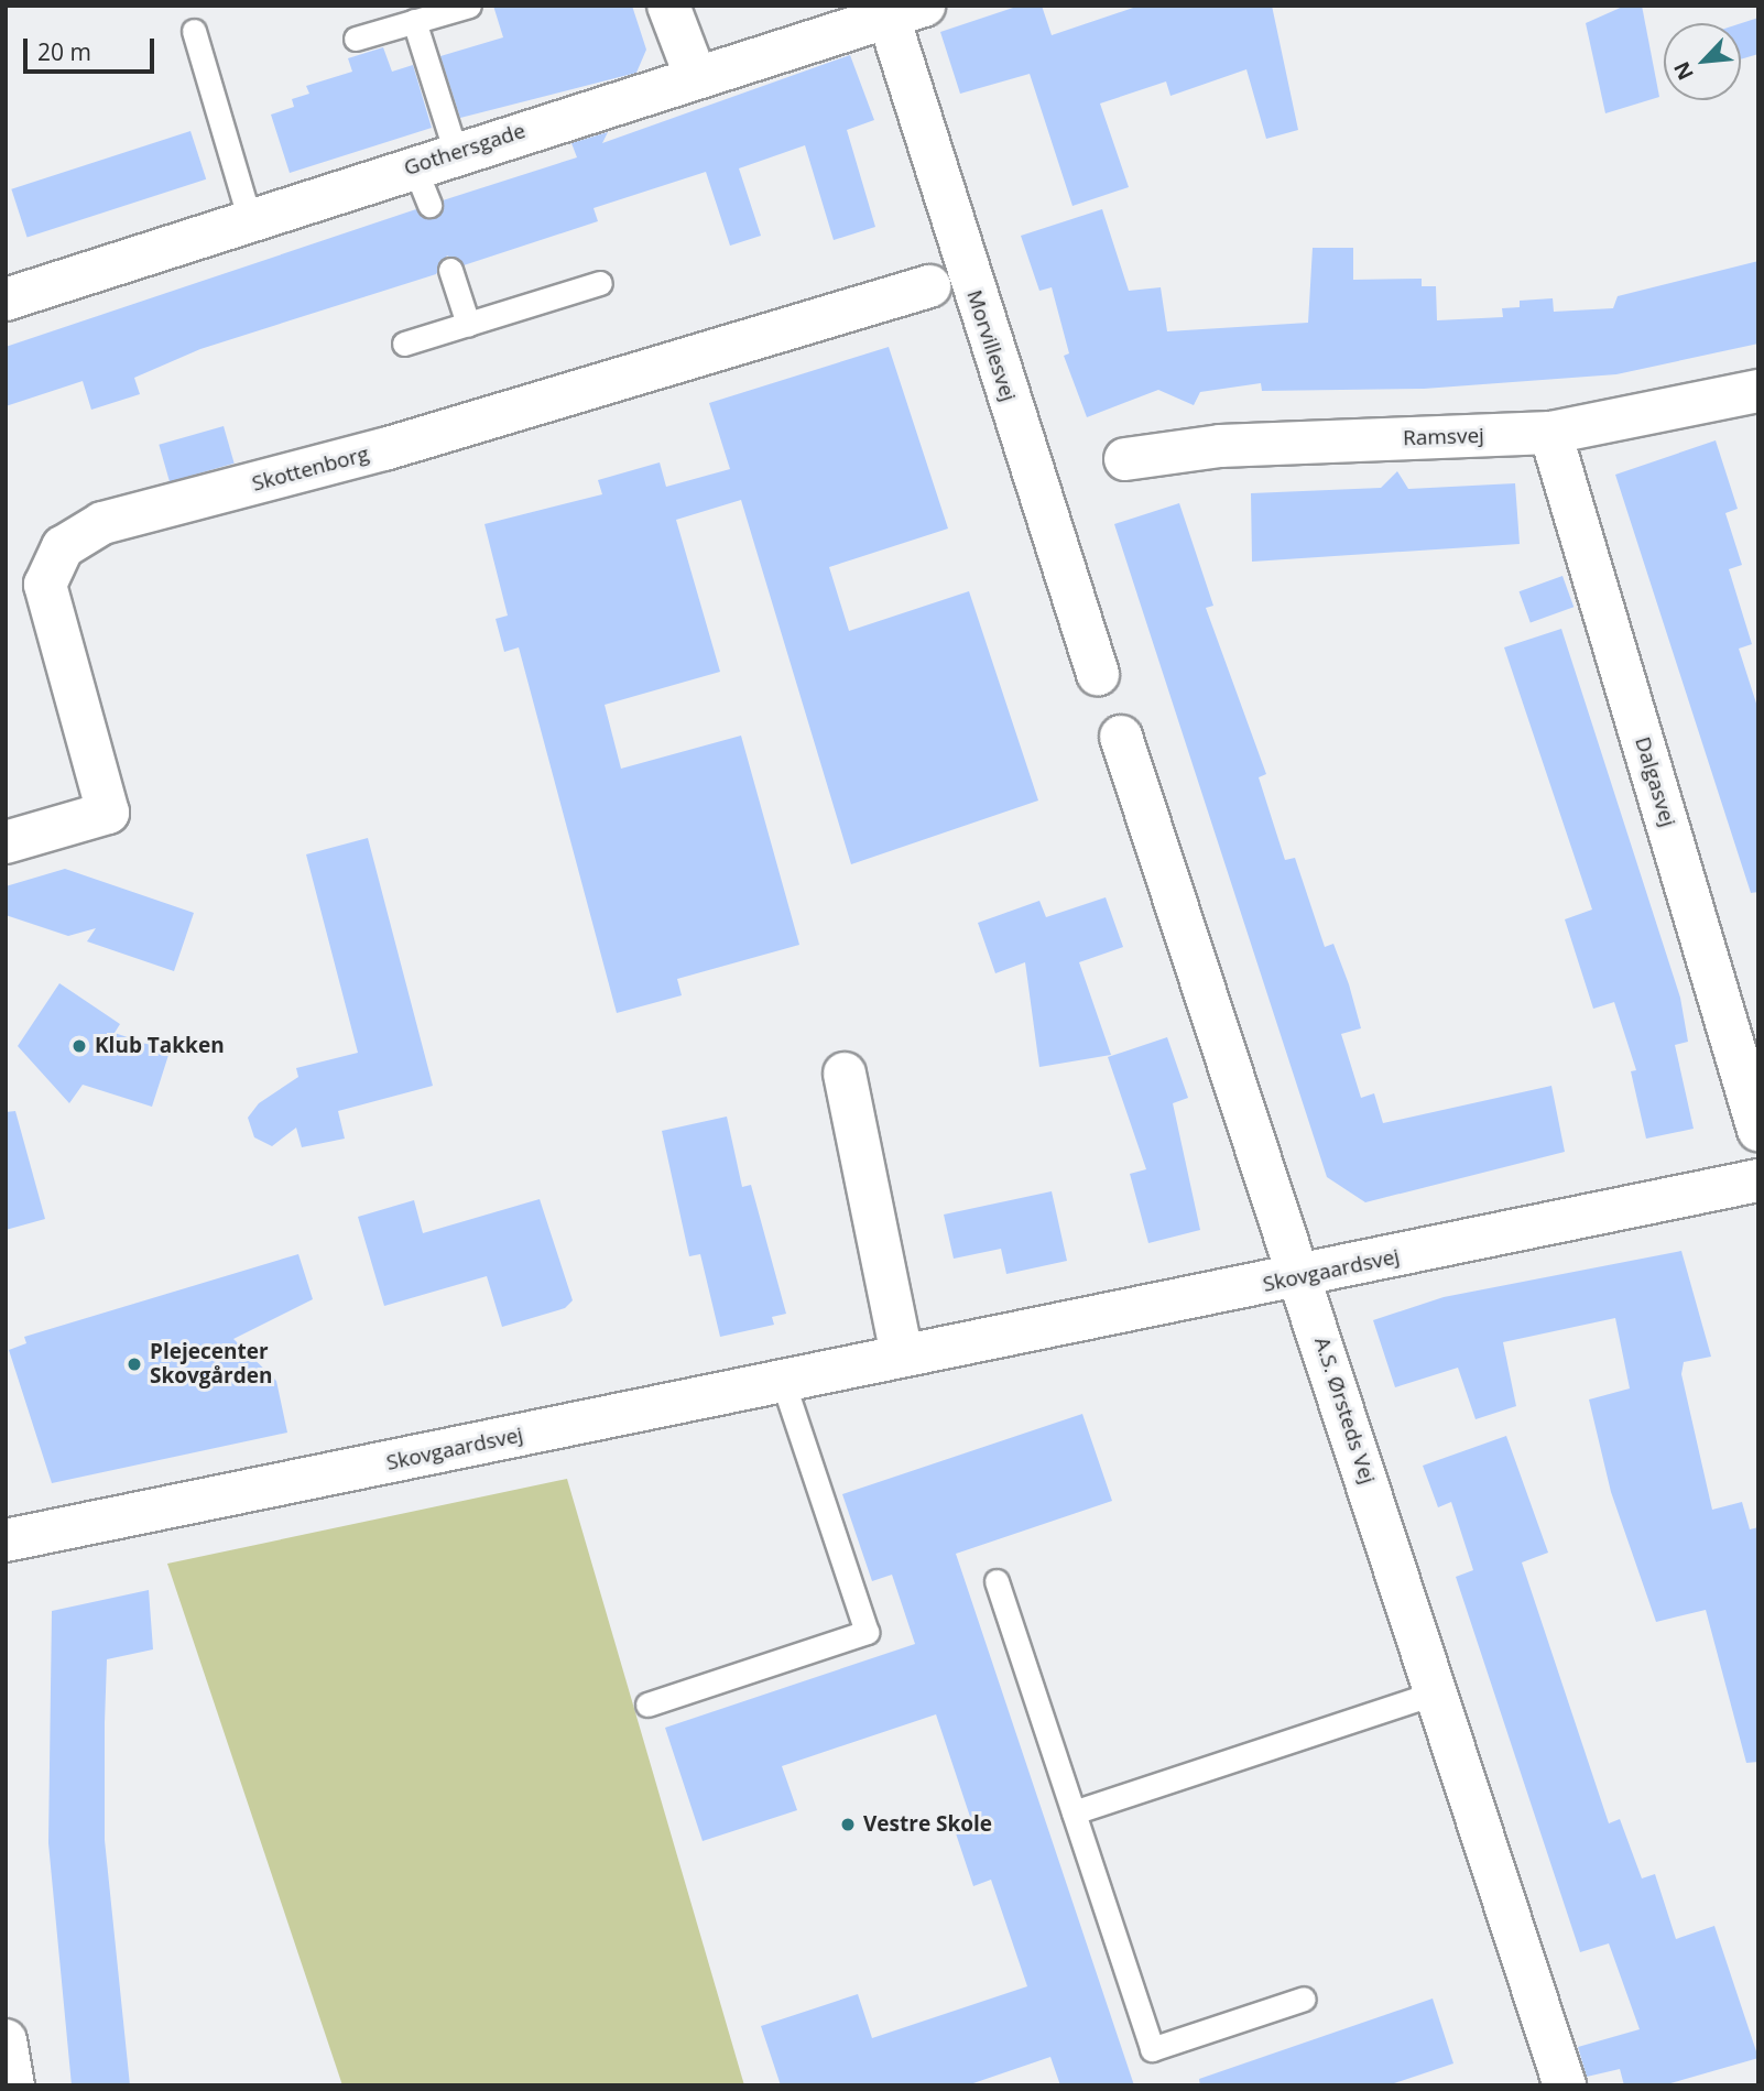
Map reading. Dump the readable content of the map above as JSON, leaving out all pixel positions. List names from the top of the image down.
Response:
{
  "streets": {
    "street": [
      "Gothersgade",
      "Morvillesvej",
      "Ramsvej",
      "Skottenborg",
      "Dalgasvej",
      "Skovgaardsvej",
      "A.S. Ørsteds Vej"
    ]
  },
  "crossings": [
    ["Gothersgade", "Morvillesvej"],
    ["Ramsvej", "Dalgasvej"],
    ["Skovgaardsvej", "A.S. Ørsteds Vej"]
  ],
  "places": ["Klub Takken", "Plejecenter Skovgården", "Vestre Skole"],
  "scale_bar": "20 m",
  "north": "bottom left"
}
